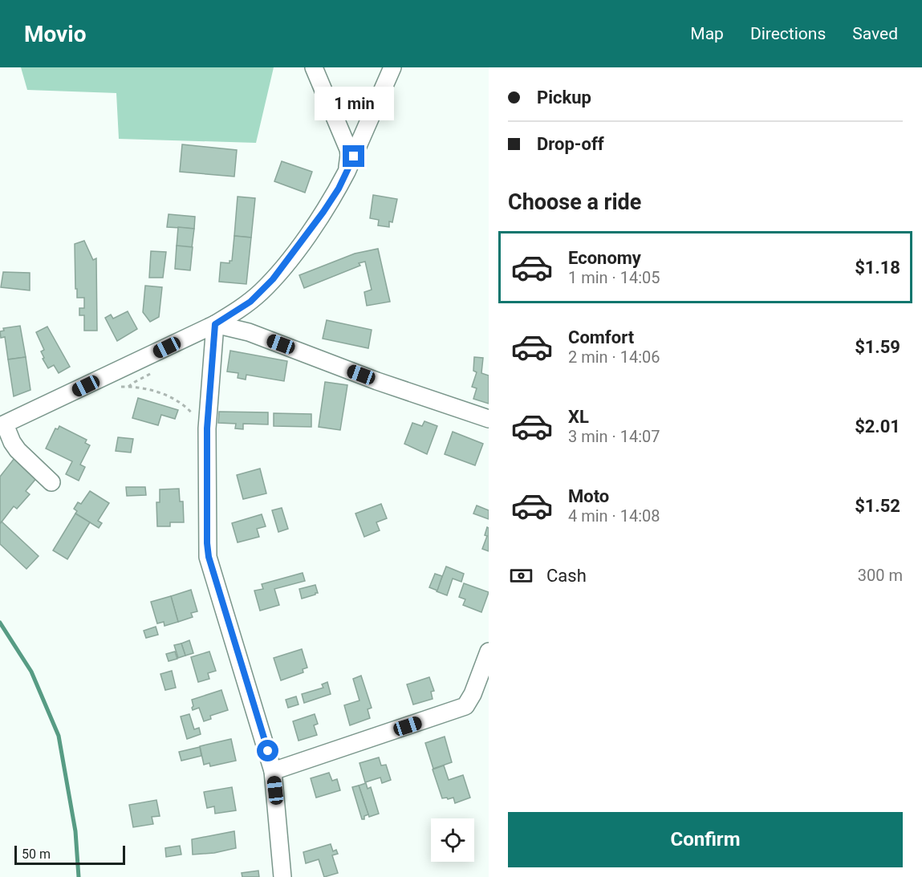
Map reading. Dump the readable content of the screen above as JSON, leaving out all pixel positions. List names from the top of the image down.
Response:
{
  "scale_bar": "50 m",
  "page": {
    "header": "Movio",
    "nav": ["Map", "Directions", "Saved"],
    "banner": ["Pickup", "Drop-off"],
    "bubble": "1 min",
    "heading": "Choose a ride",
    "list": [
      {
        "name": "Economy",
        "note": "1 min · 14:05",
        "value": "$1.18"
      },
      {
        "name": "Comfort",
        "note": "2 min · 14:06",
        "value": "$1.59"
      },
      {
        "name": "XL",
        "note": "3 min · 14:07",
        "value": "$2.01"
      },
      {
        "name": "Moto",
        "note": "4 min · 14:08",
        "value": "$1.52"
      }
    ],
    "pay": ["Cash", "300 m"],
    "buttons": "Confirm",
    "scale": "50 m"
  }
}
